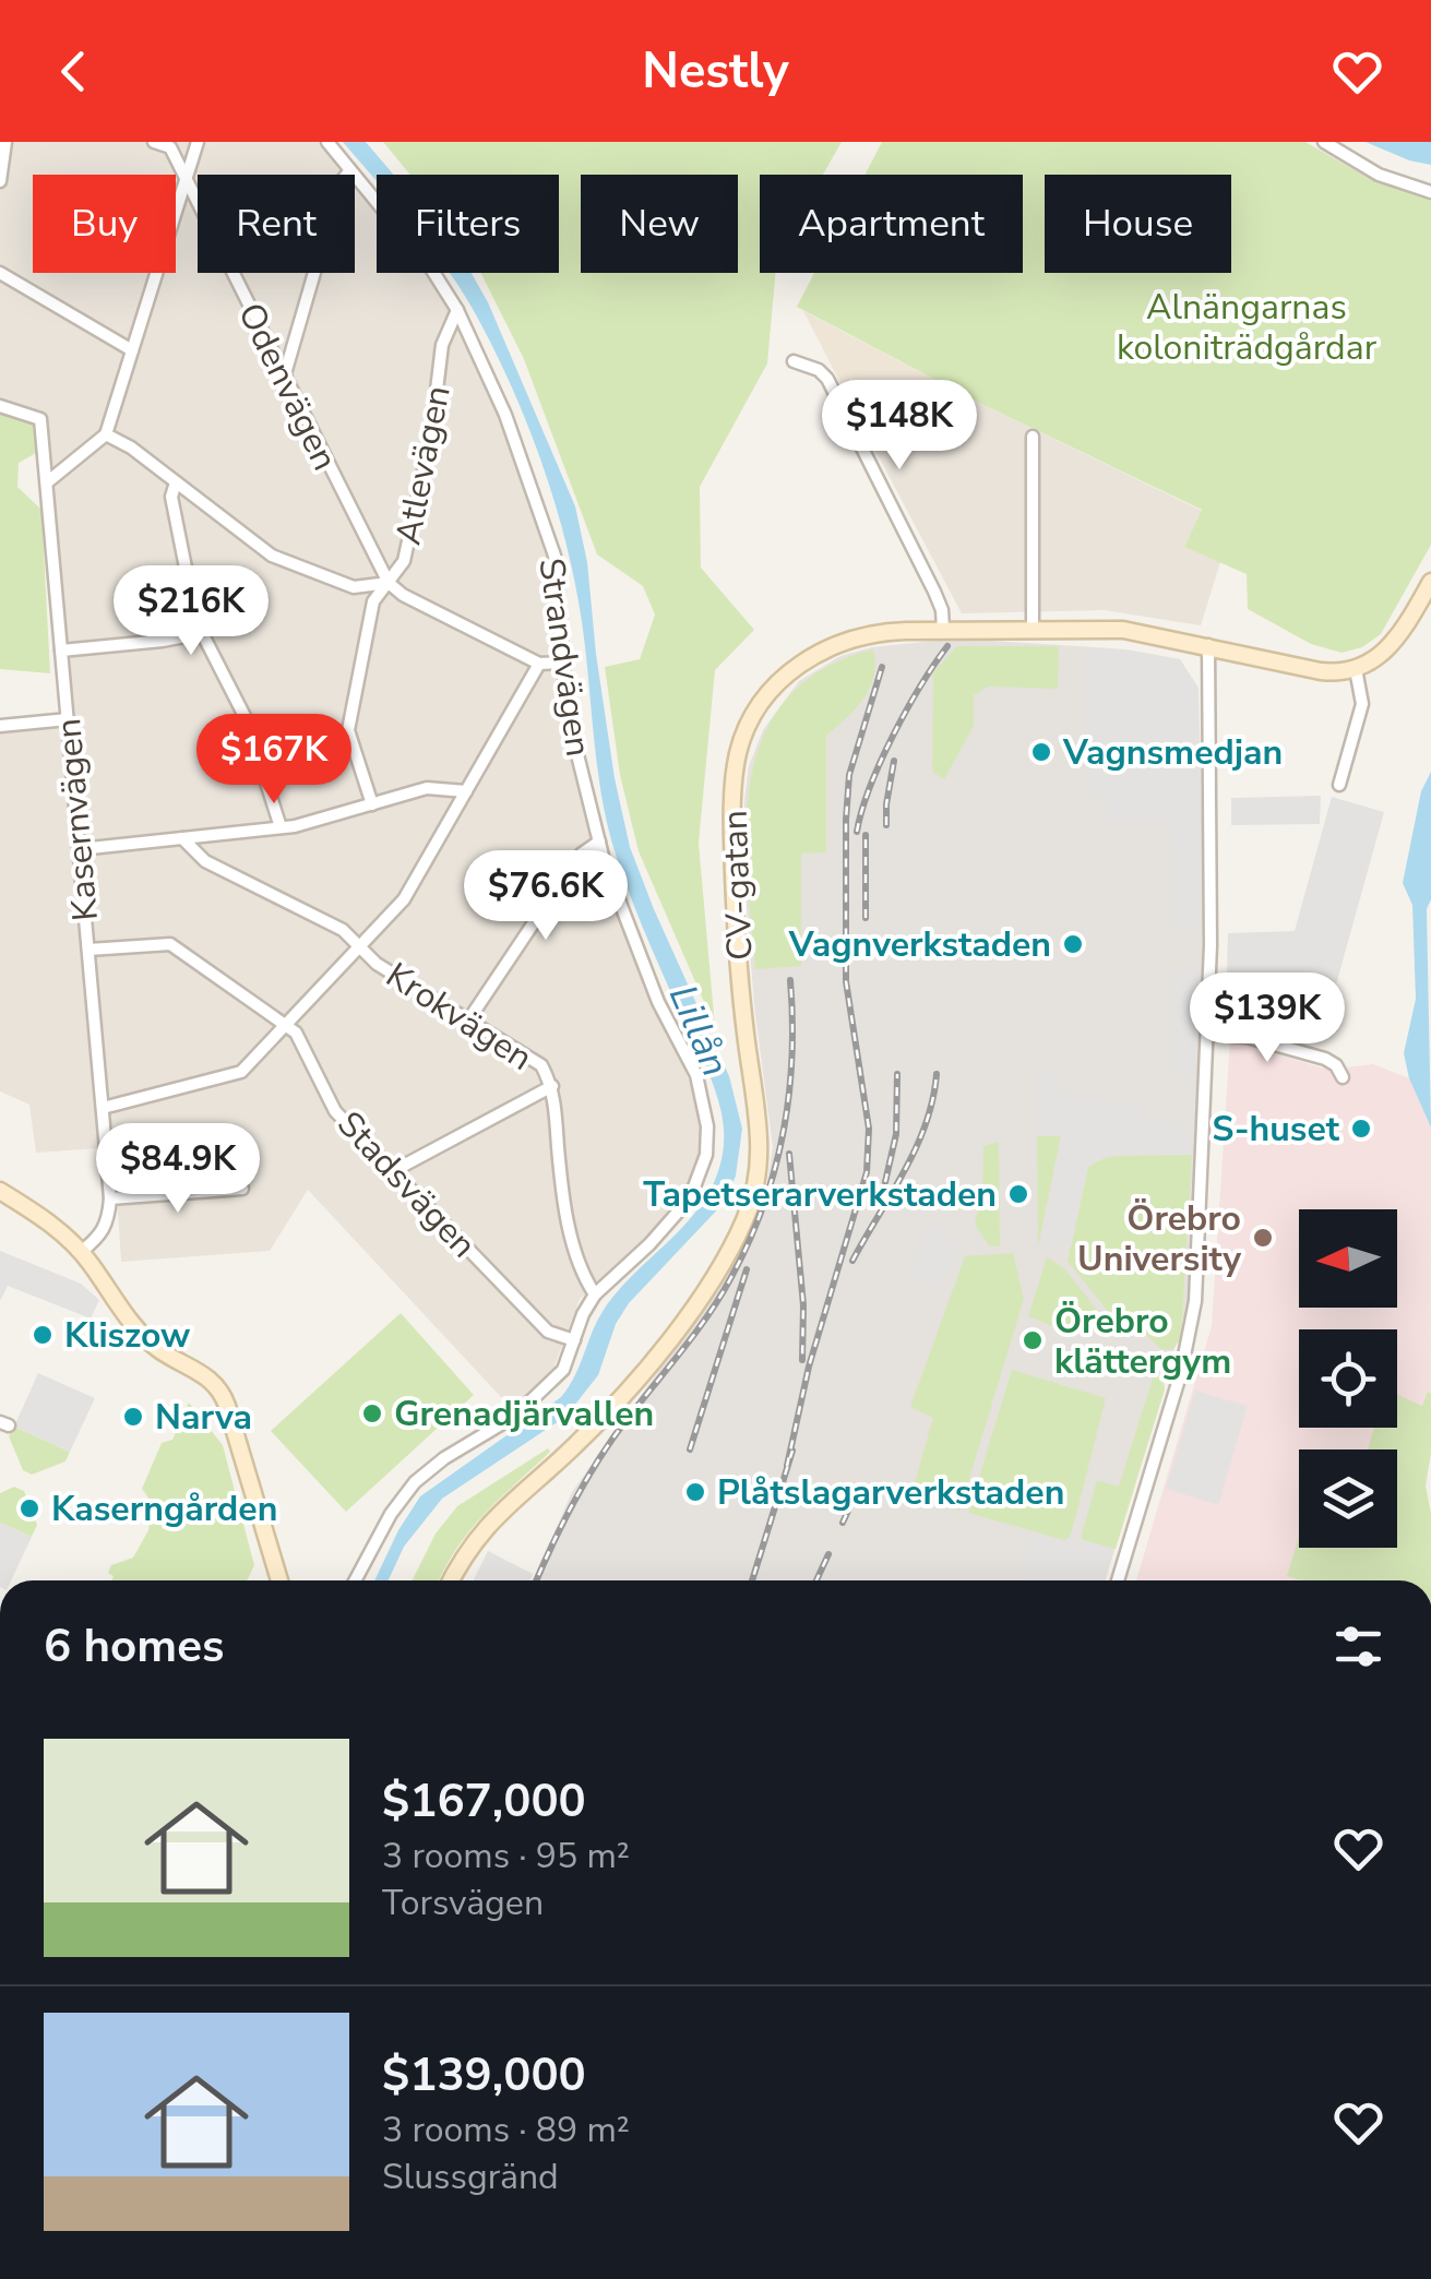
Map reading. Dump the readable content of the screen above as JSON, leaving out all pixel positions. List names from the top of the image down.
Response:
{
  "streets": {
    "street": [
      "Odenvägen",
      "Atlevägen",
      "Strandvägen",
      "Kasernvägen",
      "CV-gatan",
      "Krokvägen",
      "Stadsvägen"
    ]
  },
  "crossings": [
    ["Odenvägen", "Atlevägen"],
    ["Atlevägen", "Strandvägen"],
    ["Strandvägen", "Krokvägen"],
    ["Strandvägen", "Stadsvägen"],
    ["Kasernvägen", "Stadsvägen"]
  ],
  "water": ["Lillån"],
  "parks": ["Alnängarnas koloniträdgårdar"],
  "places": [
    "Vagnsmedjan",
    "Vagnverkstaden",
    "S-huset",
    "Tapetserarverkstaden",
    "Örebro University",
    "Kliszow",
    "Örebro klättergym",
    "Grenadjärvallen",
    "Narva",
    "Plåtslagarverkstaden",
    "Kaserngården"
  ],
  "north": "left",
  "page": {
    "header": "Nestly",
    "chip": [
      "Buy",
      "Rent",
      "Filters",
      "New",
      "Apartment",
      "House"
    ],
    "price": [
      "$148K",
      "$216K",
      "$167K",
      "$76.6K",
      "$139K",
      "$84.9K"
    ],
    "heading": "6 homes",
    "list": [
      {
        "name": "$167,000",
        "note": "3 rooms · 95 m² · Torsvägen"
      },
      {
        "name": "$139,000",
        "note": "3 rooms · 89 m² · Slussgränd"
      }
    ]
  }
}
